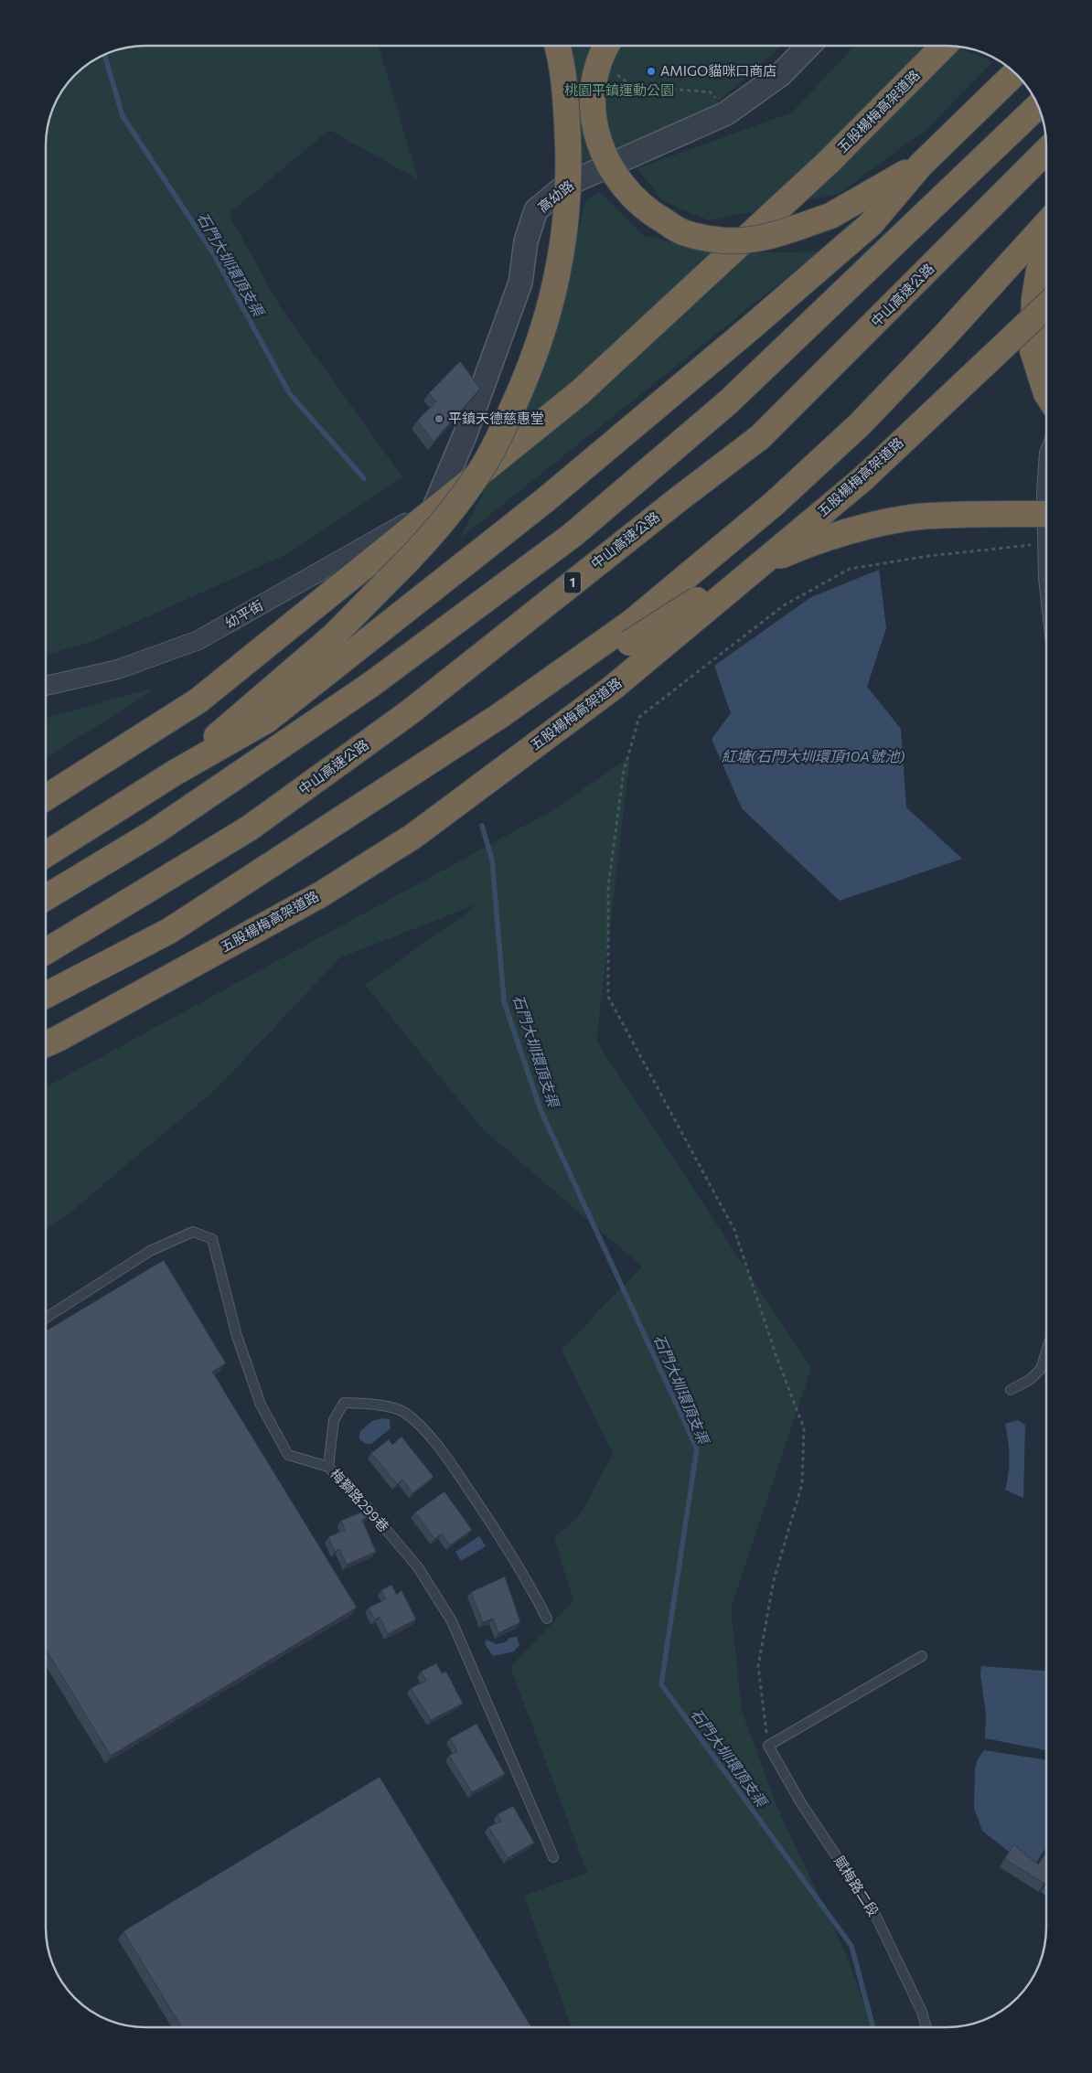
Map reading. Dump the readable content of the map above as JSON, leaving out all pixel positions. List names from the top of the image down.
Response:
{
  "streets": {
    "highway": ["五股楊梅高架道路", "中山高速公路", "1"],
    "street": ["高幼路", "幼平街"],
    "lane": ["梅獅路299巷", "賦梅路二段"]
  },
  "crossings": [
    ["高幼路", "幼平街"]
  ],
  "water": ["石門大圳環頂支渠", "紅塘(石門大圳環頂10A號池)"],
  "parks": ["桃園平鎮運動公園"],
  "places": ["AMIGO貓咪口商店", "平鎮天德慈惠堂"]
}
